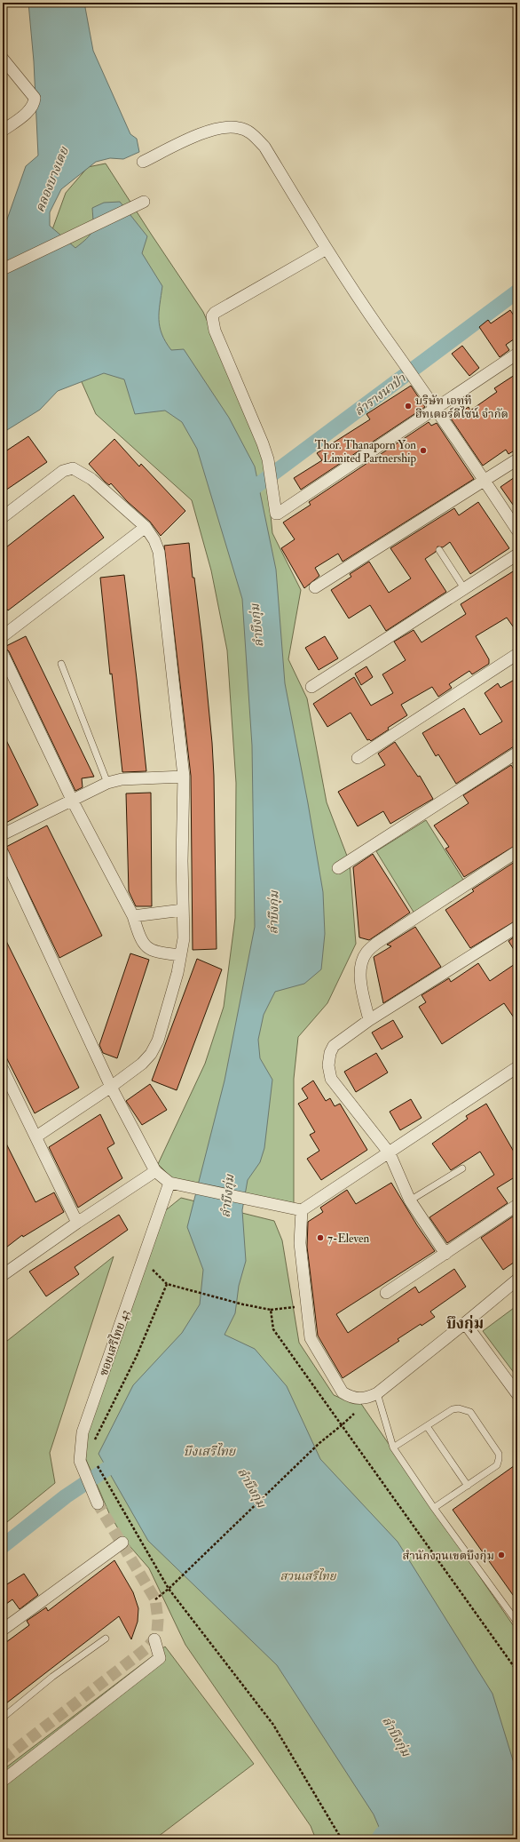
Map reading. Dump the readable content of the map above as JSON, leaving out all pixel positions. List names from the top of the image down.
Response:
{
  "streets": {
    "street": ["ซอยเสรีไทย 43"]
  },
  "districts": ["บึงกุ่ม"],
  "water": [
    "คลองบางเตย",
    "ลำรางนาป่า",
    "ลำบึงกุ่ม",
    "บึงเสรีไทย"
  ],
  "parks": ["สวนเสรีไทย"],
  "places": [
    "บริษัท เอทูที ฮีทเตอร์ดีไซน์ จำกัด",
    "Thor. Thanaporn Yon Limited Partnership",
    "7-Eleven",
    "สำนักงานเขตบึงกุ่ม"
  ]
}
